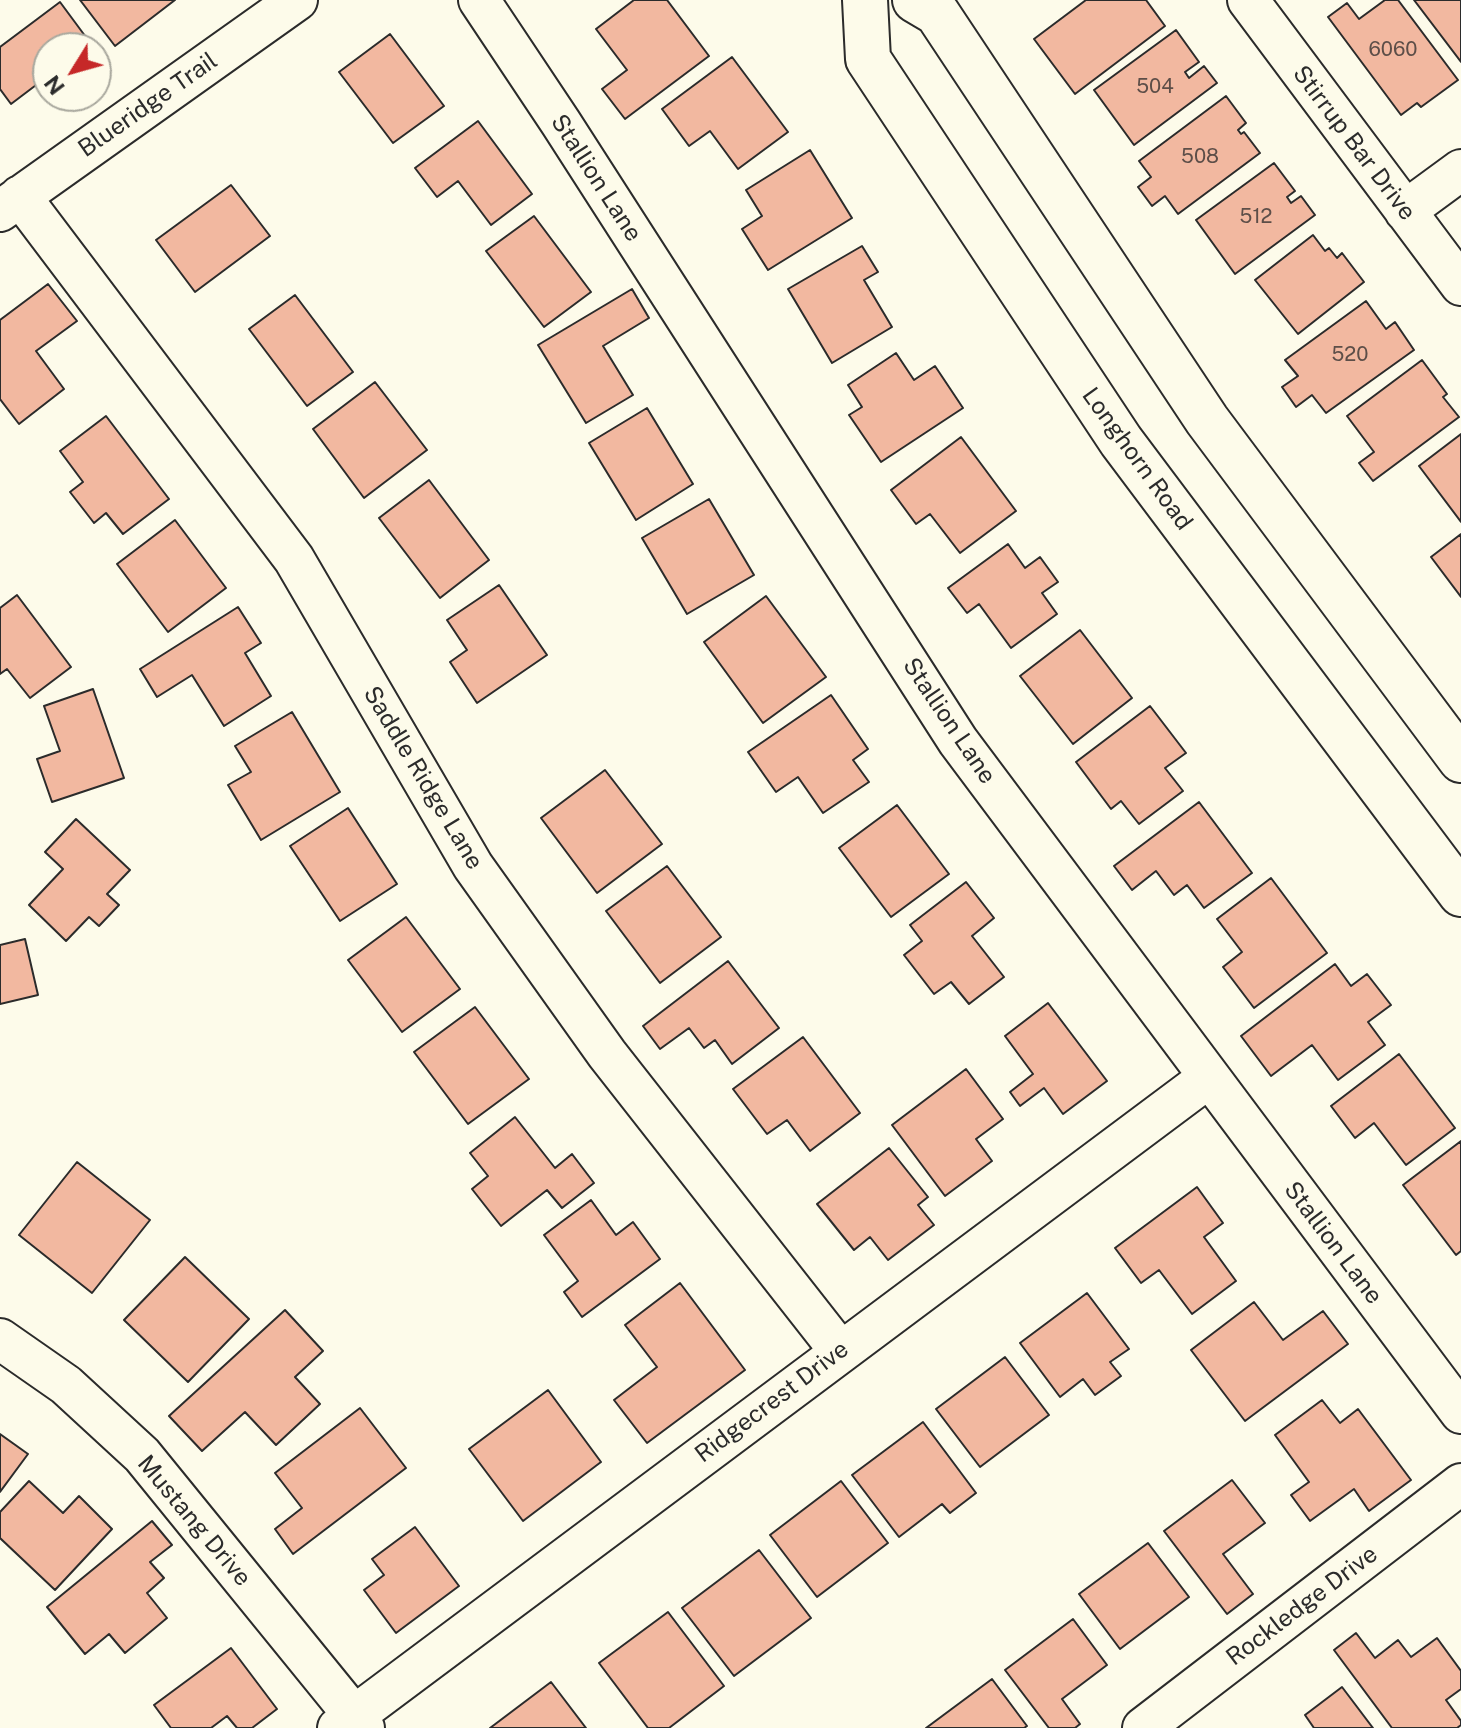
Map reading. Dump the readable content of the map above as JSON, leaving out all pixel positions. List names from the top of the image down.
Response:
{
  "streets": {
    "main road": ["Longhorn Road"],
    "street": [
      "Blueridge Trail",
      "Stirrup Bar Drive",
      "Stallion Lane",
      "Saddle Ridge Lane",
      "Ridgecrest Drive",
      "Mustang Drive",
      "Rockledge Drive"
    ]
  },
  "crossings": [
    ["Blueridge Trail", "Saddle Ridge Lane"],
    ["Stallion Lane", "Ridgecrest Drive"],
    ["Saddle Ridge Lane", "Ridgecrest Drive"],
    ["Ridgecrest Drive", "Mustang Drive"]
  ],
  "house_numbers": [
    "6060",
    "504",
    "508",
    "512",
    "520"
  ],
  "north": "bottom left"
}
